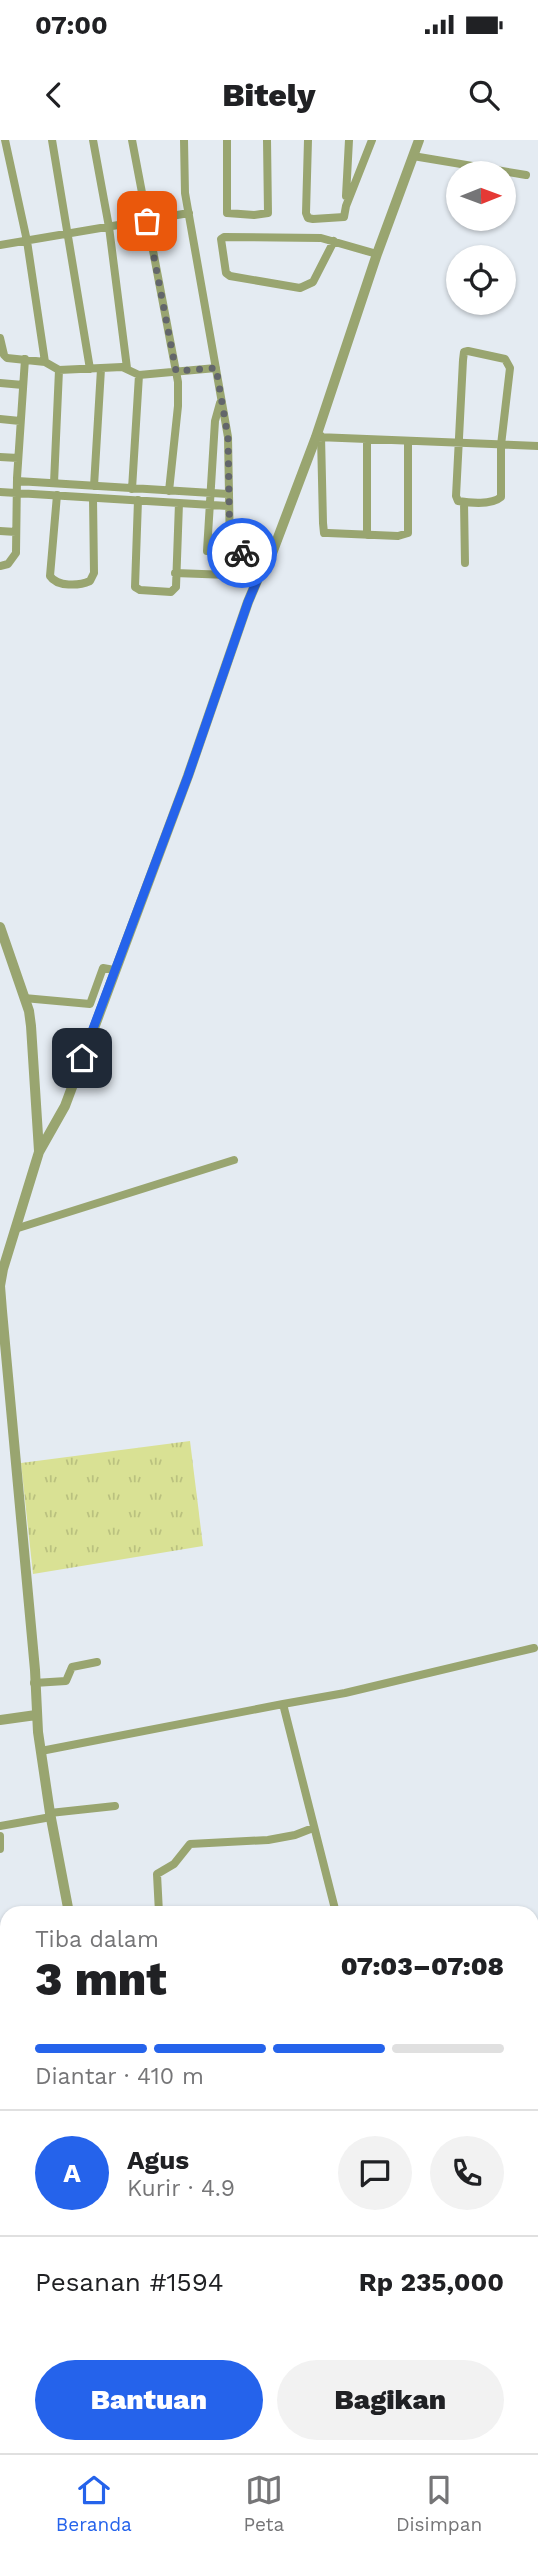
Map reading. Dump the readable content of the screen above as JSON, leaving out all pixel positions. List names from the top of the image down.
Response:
{
  "north": "right",
  "page": {
    "status": "07:00",
    "header": "Bitely",
    "heading": ["3 mnt", "Tiba dalam", "07:03–07:08"],
    "panel": [
      "Agus",
      "Kurir · 4.9",
      "Pesanan #1594",
      "Rp 235,000"
    ],
    "bar": "Diantar · 410 m",
    "round": "A",
    "buttons": ["Bantuan", "Bagikan"],
    "tabs": ["Beranda", "Peta", "Disimpan"]
  }
}
